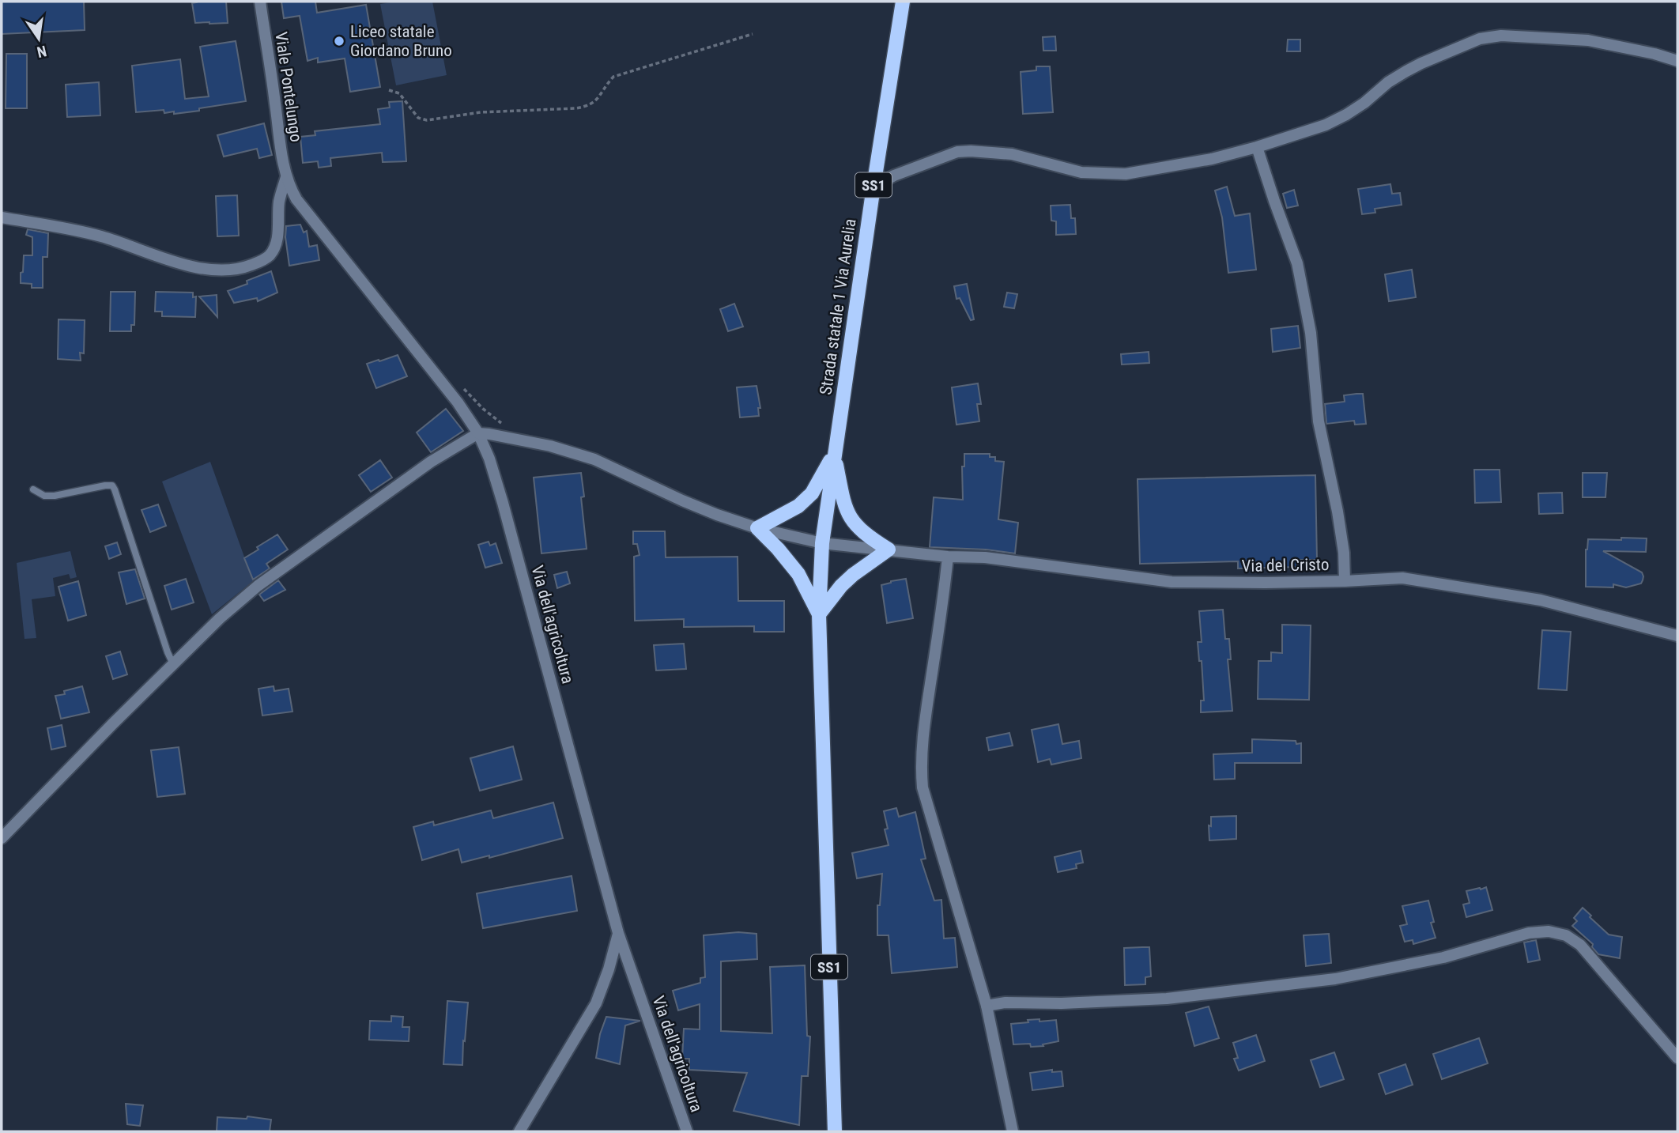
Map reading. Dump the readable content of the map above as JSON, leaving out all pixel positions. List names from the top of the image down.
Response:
{
  "streets": {
    "main road": ["SS1", "Strada statale 1 Via Aurelia"],
    "street": ["Viale Pontelungo", "Via del Cristo", "Via dell'agricoltura"]
  },
  "crossings": [
    ["Viale Pontelungo", "Via dell'agricoltura"],
    ["SS1", "Strada statale 1 Via Aurelia"],
    ["SS1", "Via del Cristo"],
    ["Via del Cristo", "Via dell'agricoltura"]
  ],
  "places": ["Liceo statale Giordano Bruno"],
  "north": "bottom"
}
